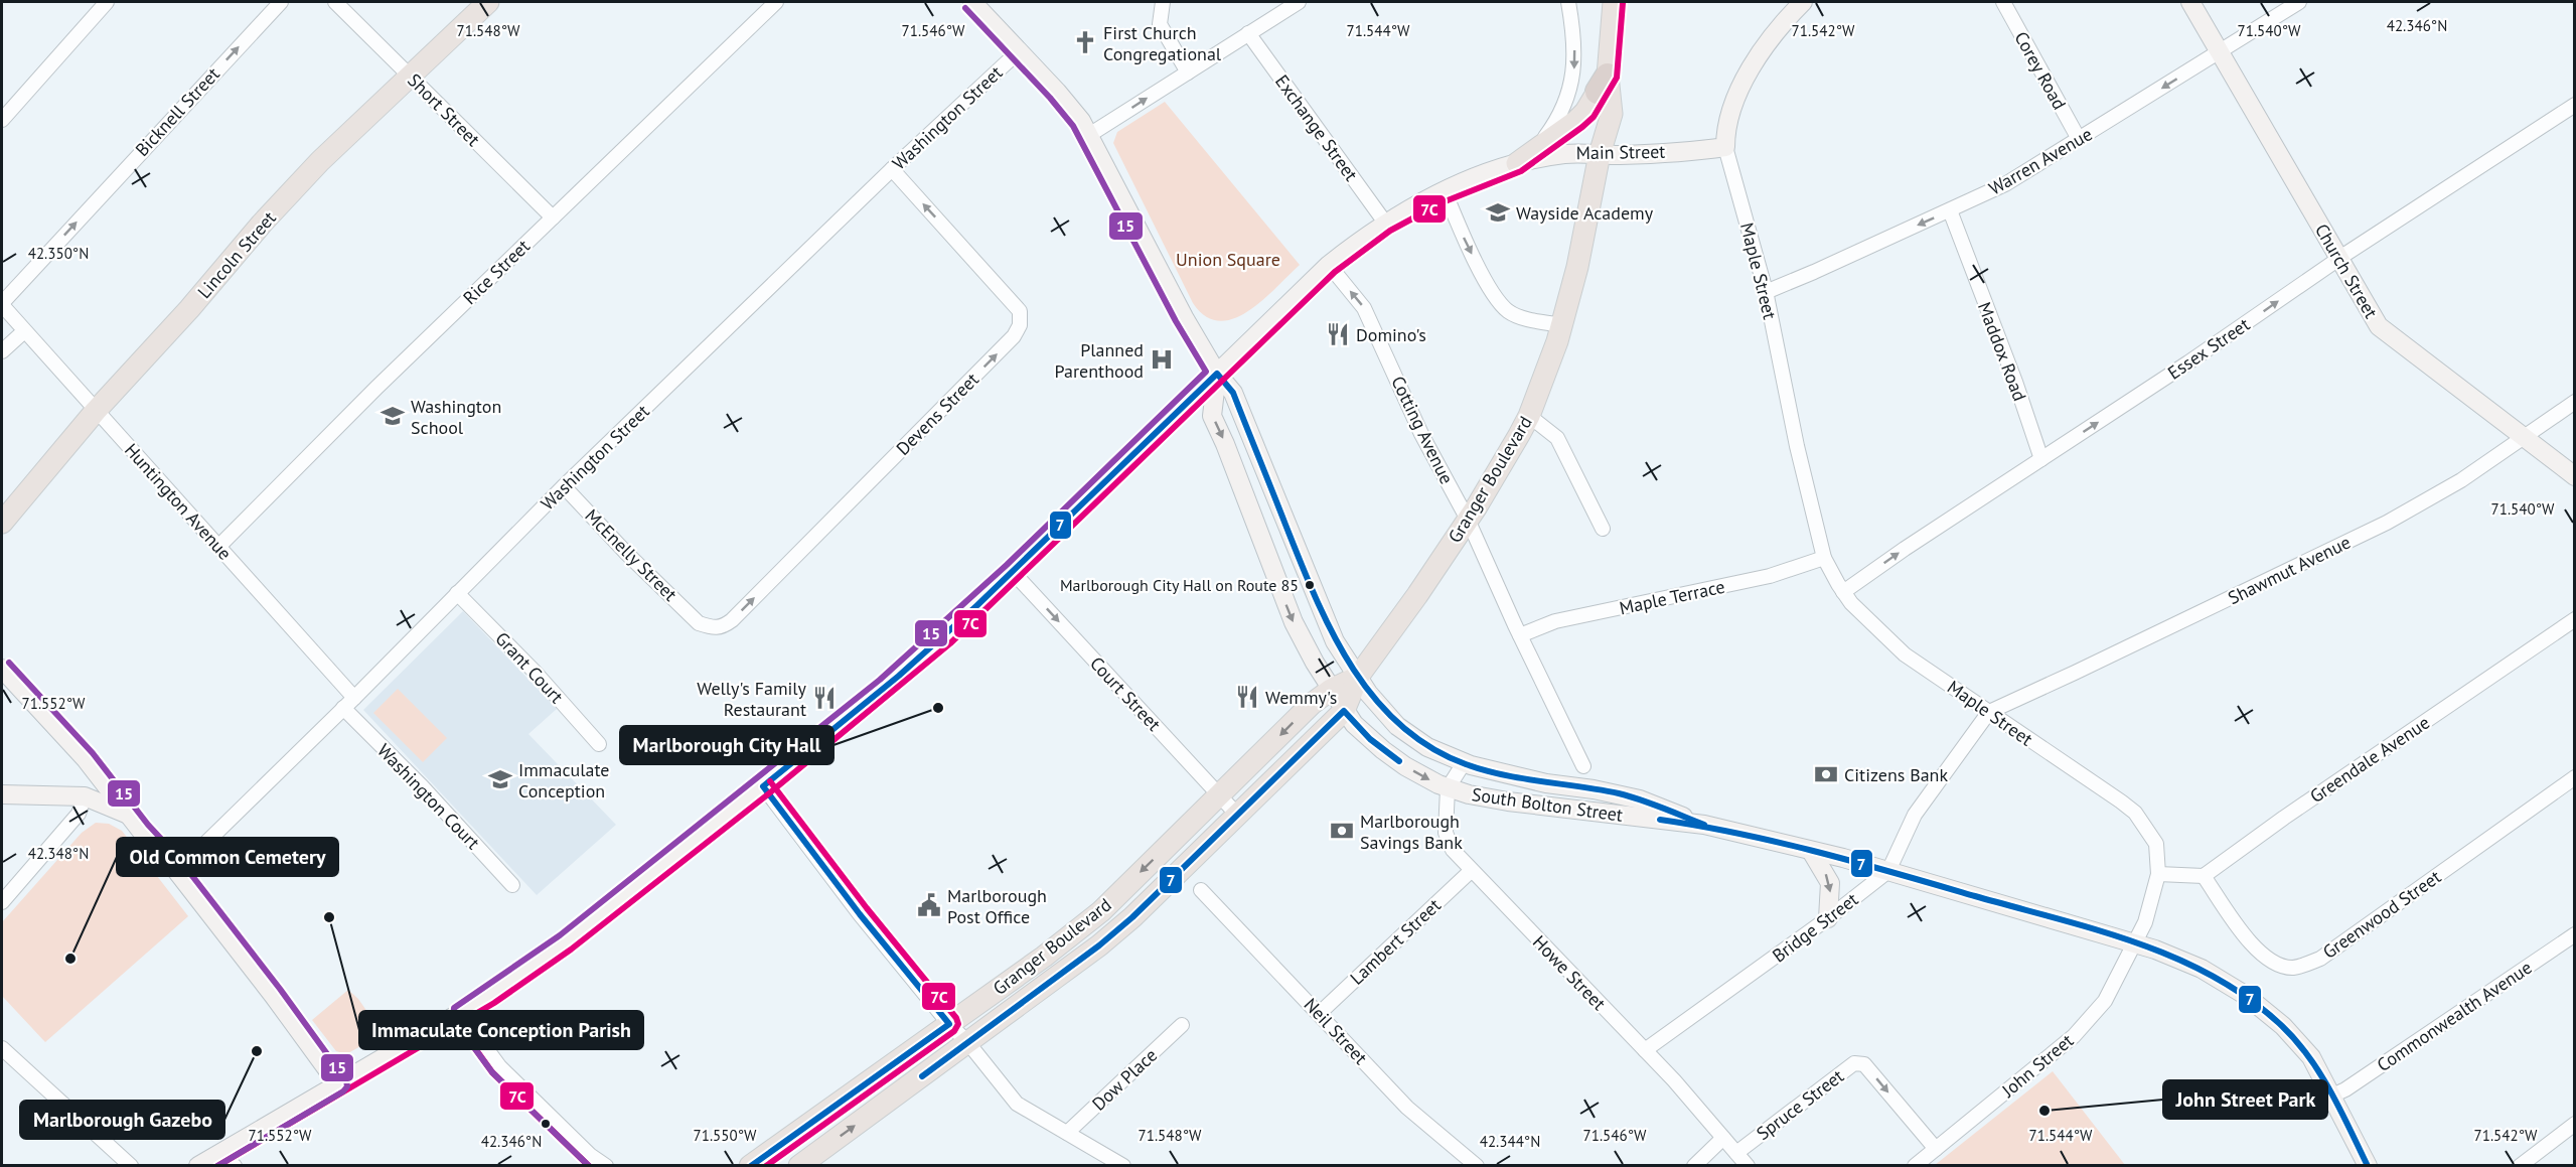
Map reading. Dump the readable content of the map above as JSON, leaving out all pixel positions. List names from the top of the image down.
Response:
{
  "streets": {
    "main road": [
      "Main Street",
      "Lincoln Street",
      "Church Street",
      "Granger Boulevard",
      "South Bolton Street"
    ],
    "street": [
      "Corey Road",
      "Short Street",
      "Bicknell Street",
      "Washington Street",
      "Exchange Street",
      "Warren Avenue",
      "Maple Street",
      "Rice Street",
      "Essex Street",
      "Maddox Road",
      "Devens Street",
      "Cotting Avenue",
      "Huntington Avenue",
      "McEnelly Street",
      "Shawmut Avenue",
      "Maple Terrace",
      "Grant Court",
      "Court Street",
      "Greendale Avenue",
      "Washington Court",
      "Greenwood Street",
      "Bridge Street",
      "Lambert Street",
      "Howe Street",
      "Commonwealth Avenue",
      "Neil Street",
      "John Street",
      "Dow Place",
      "Spruce Street"
    ]
  },
  "crossings": [
    ["Corey Road", "Warren Avenue"],
    ["Short Street", "Lincoln Street"],
    ["Short Street", "Rice Street"],
    ["Bicknell Street", "Huntington Avenue"],
    ["Washington Street", "Devens Street"],
    ["Washington Street", "Huntington Avenue"],
    ["Washington Street", "McEnelly Street"],
    ["Washington Street", "Grant Court"],
    ["Washington Street", "Washington Court"],
    ["Washington Street", "South Bolton Street"],
    ["Exchange Street", "Main Street"],
    ["Main Street", "Maple Street"],
    ["Main Street", "Cotting Avenue"],
    ["Main Street", "Granger Boulevard"],
    ["Main Street", "Court Street"],
    ["Main Street", "South Bolton Street"],
    ["Warren Avenue", "Maple Street"],
    ["Warren Avenue", "Church Street"],
    ["Warren Avenue", "Maddox Road"],
    ["Lincoln Street", "Huntington Avenue"],
    ["Maple Street", "Essex Street"],
    ["Maple Street", "Shawmut Avenue"],
    ["Maple Street", "Maple Terrace"],
    ["Maple Street", "South Bolton Street"],
    ["Maple Street", "Bridge Street"],
    ["Maple Street", "John Street"],
    ["Church Street", "Essex Street"],
    ["Church Street", "Shawmut Avenue"],
    ["Rice Street", "Huntington Avenue"],
    ["Essex Street", "Maddox Road"],
    ["Devens Street", "McEnelly Street"],
    ["Cotting Avenue", "Granger Boulevard"],
    ["Cotting Avenue", "Maple Terrace"],
    ["Granger Boulevard", "Court Street"],
    ["Granger Boulevard", "South Bolton Street"],
    ["Shawmut Avenue", "Bridge Street"],
    ["Greendale Avenue", "Greenwood Street"],
    ["South Bolton Street", "Bridge Street"],
    ["South Bolton Street", "Howe Street"],
    ["South Bolton Street", "John Street"],
    ["Bridge Street", "Howe Street"],
    ["Lambert Street", "Howe Street"],
    ["Lambert Street", "Neil Street"],
    ["Howe Street", "Spruce Street"],
    ["John Street", "Spruce Street"]
  ],
  "one_way": [
    "Bicknell Street",
    "Warren Avenue",
    "Essex Street",
    "Court Street"
  ],
  "parks": ["Union Square"],
  "places": {
    "church": ["First Church Congregational"],
    "school or university": ["Wayside Academy", "Washington School", "Immaculate Conception"],
    "restaurant": ["Domino's", "Wemmy's", "Welly's Family Restaurant"],
    "hospital": ["Planned Parenthood"],
    "other": [
      "Marlborough City Hall on Route 85",
      "Marlborough City Hall",
      "Immaculate Conception Parish",
      "Old Common Cemetery",
      "Marlborough Gazebo",
      "John Street Park"
    ],
    "bank": ["Citizens Bank", "Marlborough Savings Bank"],
    "public building": ["Marlborough Post Office"]
  },
  "lines": ["transit line 7C", "transit line 15", "transit line 7"],
  "coordinates": [
    "42.346°N",
    "71.540°W",
    "71.548°W",
    "71.546°W",
    "71.544°W",
    "71.542°W",
    "42.350°N",
    "71.552°W",
    "42.348°N",
    "71.550°W",
    "42.344°N"
  ]
}
